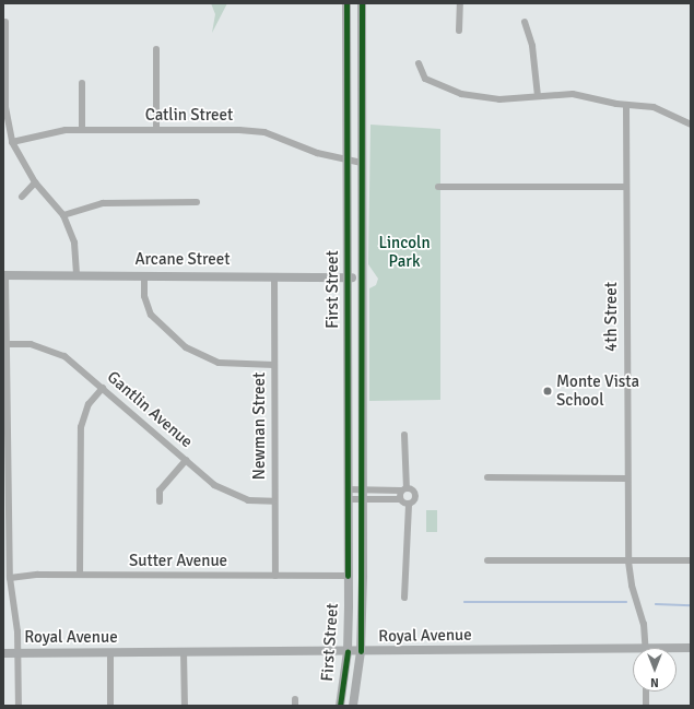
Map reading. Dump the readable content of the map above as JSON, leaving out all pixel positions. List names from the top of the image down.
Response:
{
  "streets": {
    "main road": ["Arcane Street", "First Street", "Royal Avenue"],
    "street": [
      "Catlin Street",
      "4th Street",
      "Gantlin Avenue",
      "Newman Street",
      "Sutter Avenue"
    ]
  },
  "crossings": [
    ["Catlin Street", "First Street"],
    ["Arcane Street", "First Street"],
    ["Arcane Street", "Newman Street"],
    ["First Street", "Sutter Avenue"],
    ["First Street", "Royal Avenue"],
    ["Gantlin Avenue", "Newman Street"],
    ["Newman Street", "Sutter Avenue"]
  ],
  "parks": ["Lincoln Park"],
  "places": ["Monte Vista School"],
  "north": "bottom"
}
